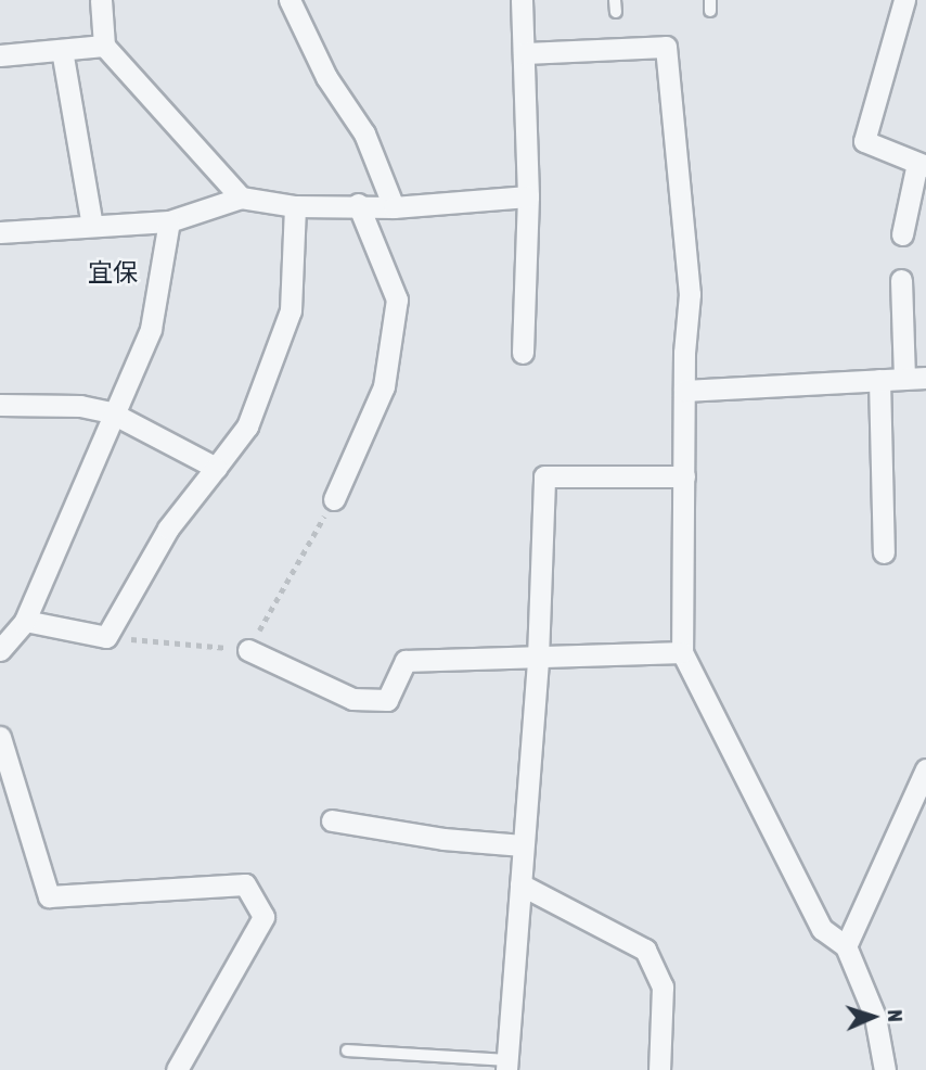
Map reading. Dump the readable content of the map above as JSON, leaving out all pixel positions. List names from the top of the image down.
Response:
{
  "districts": ["宜保"],
  "north": "right"
}
